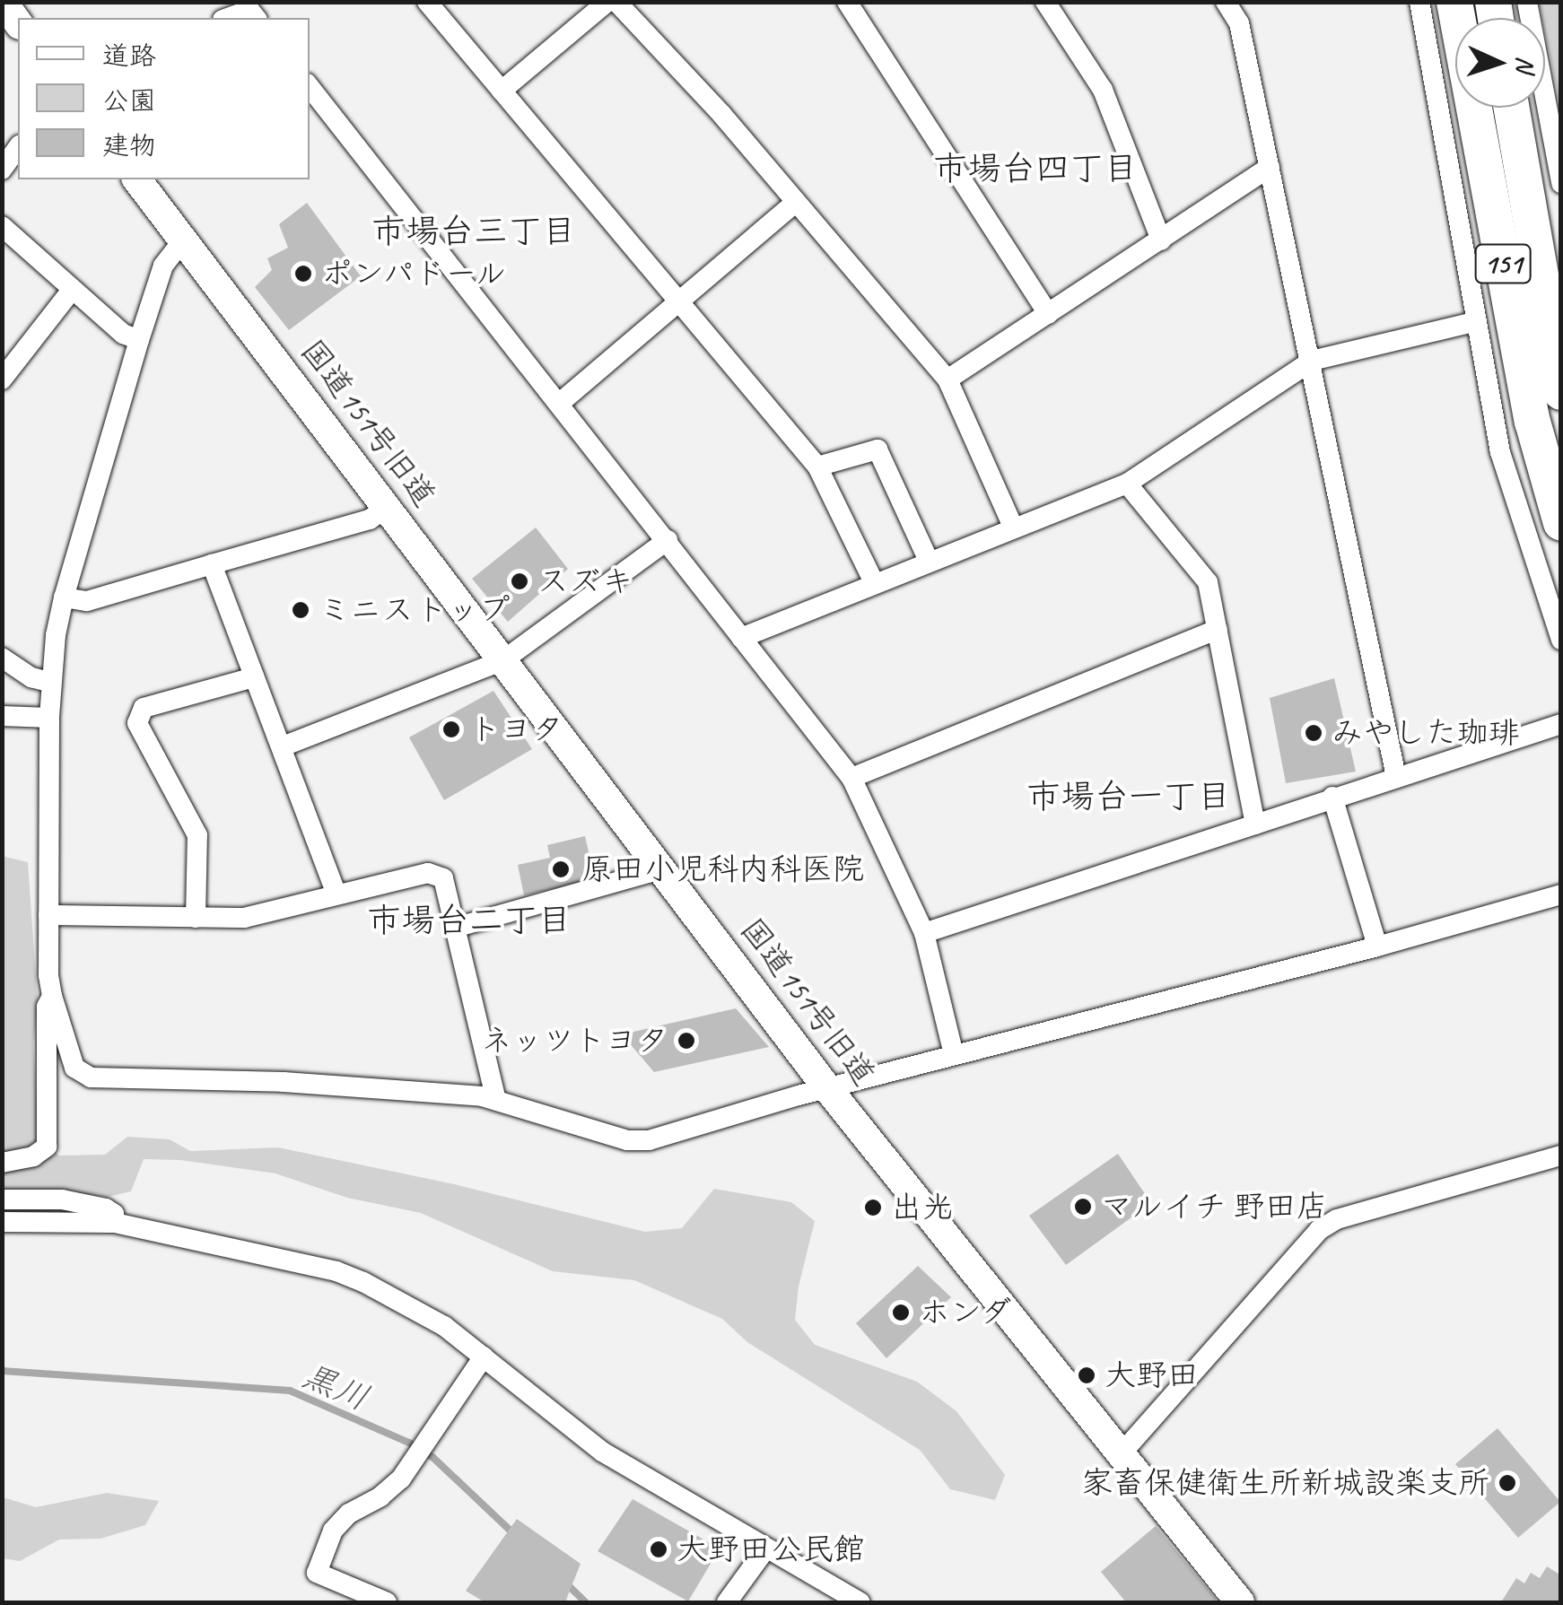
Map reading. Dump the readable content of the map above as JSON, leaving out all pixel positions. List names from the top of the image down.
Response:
{
  "streets": {
    "highway": ["151"],
    "street": ["国道151号旧道"]
  },
  "districts": [
    "市場台四丁目",
    "市場台三丁目",
    "市場台一丁目",
    "市場台二丁目"
  ],
  "water": ["黒川"],
  "places": [
    "ポンパドール",
    "スズキ",
    "ミニストップ",
    "トヨタ",
    "みやした珈琲",
    "原田小児科内科医院",
    "ネッツトヨタ",
    "マルイチ 野田店",
    "出光",
    "ホンダ",
    "大野田",
    "家畜保健衛生所新城設楽支所",
    "大野田公民館"
  ],
  "legend": ["道路", "公園", "建物"],
  "north": "right"
}
